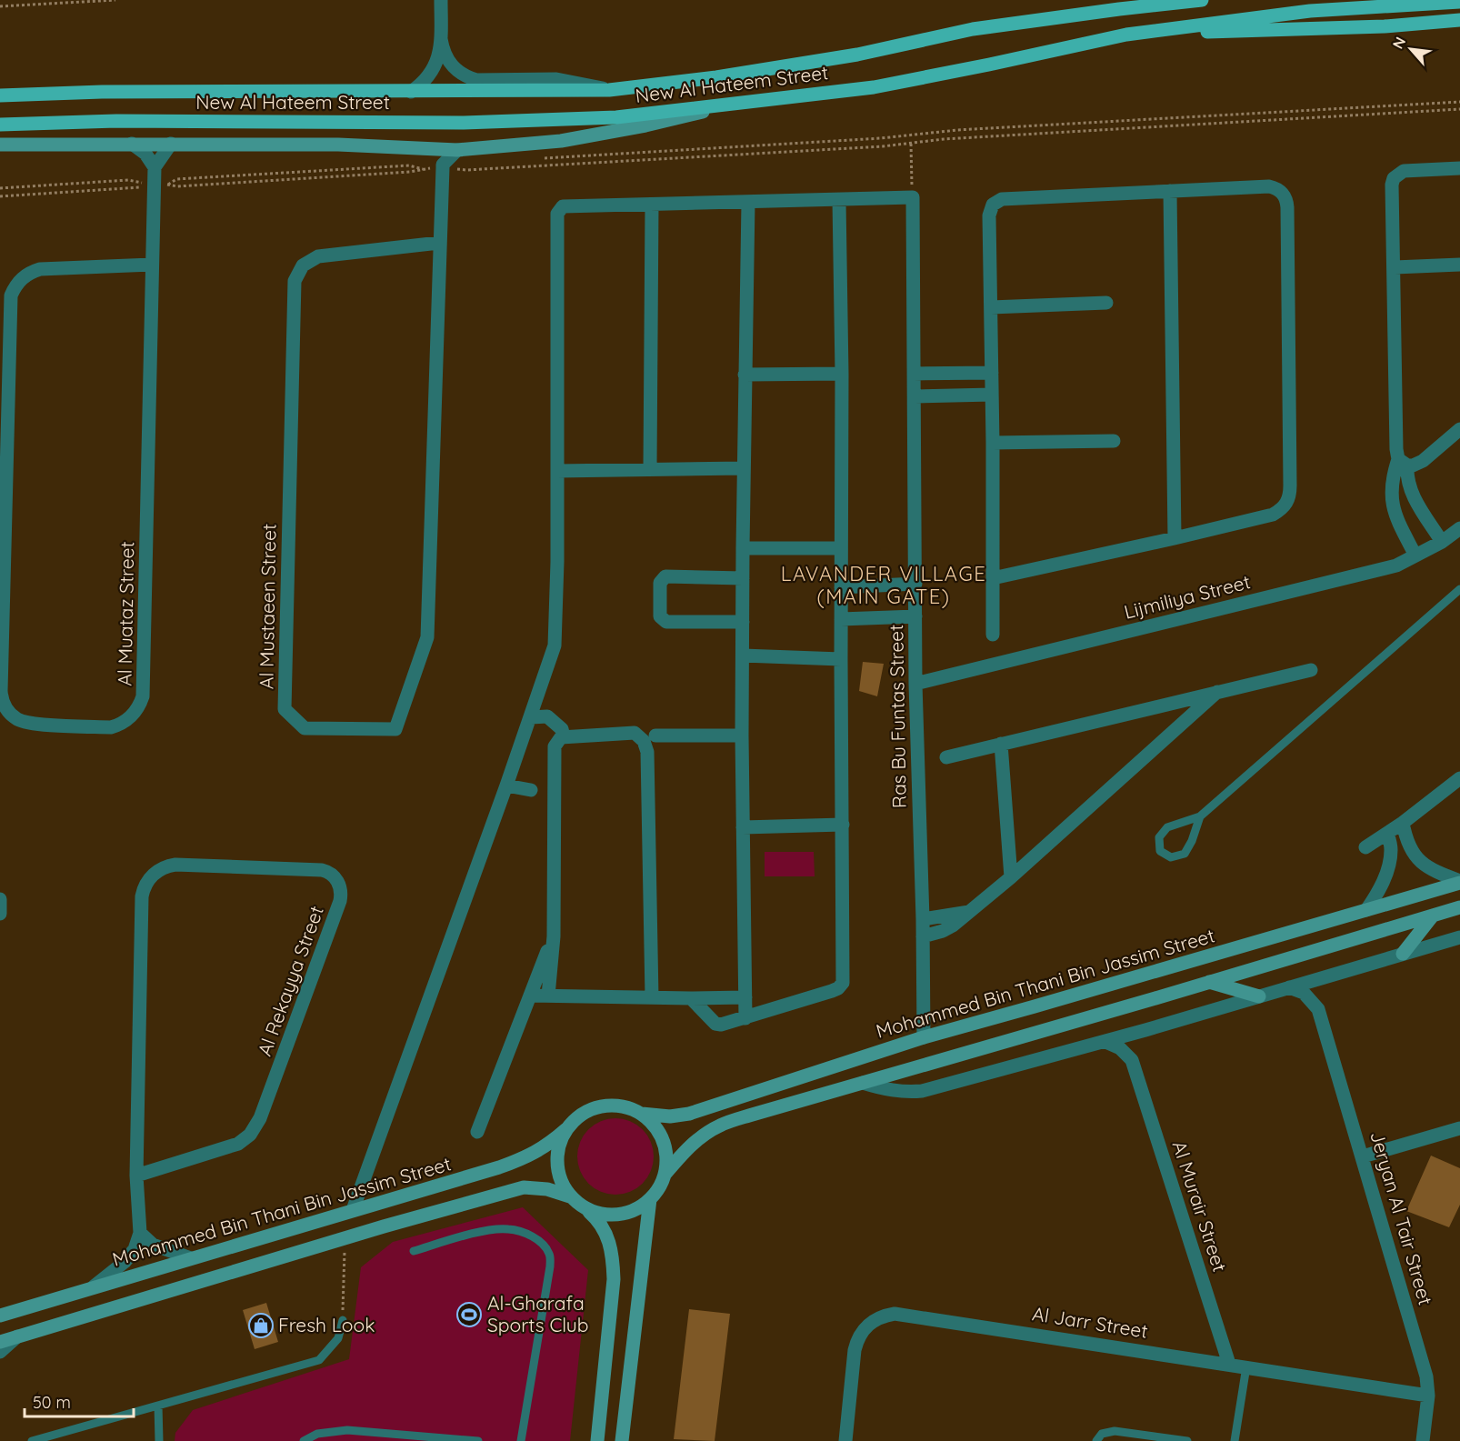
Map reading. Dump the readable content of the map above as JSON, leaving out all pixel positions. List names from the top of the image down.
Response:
{
  "streets": {
    "main road": ["New Al Hateem Street", "Mohammed Bin Thani Bin Jassim Street"],
    "street": [
      "Lijmiliya Street",
      "Al Mustaeen Street",
      "Al Muataz Street",
      "Ras Bu Funtas Street",
      "Al Rekayya Street",
      "Al Murair Street",
      "Jeryan Al Tair Street",
      "Al Jarr Street"
    ]
  },
  "crossings": [
    ["Lijmiliya Street", "Ras Bu Funtas Street"],
    ["Ras Bu Funtas Street", "Mohammed Bin Thani Bin Jassim Street"],
    ["Al Rekayya Street", "Mohammed Bin Thani Bin Jassim Street"],
    ["Al Murair Street", "Al Jarr Street"],
    ["Jeryan Al Tair Street", "Al Jarr Street"]
  ],
  "districts": ["LAVANDER VILLAGE (MAIN GATE)"],
  "places": {
    "sports": ["Al-Gharafa Sports Club"],
    "shop": ["Fresh Look"]
  },
  "scale_bar": "50 m",
  "north": "top left"
}
